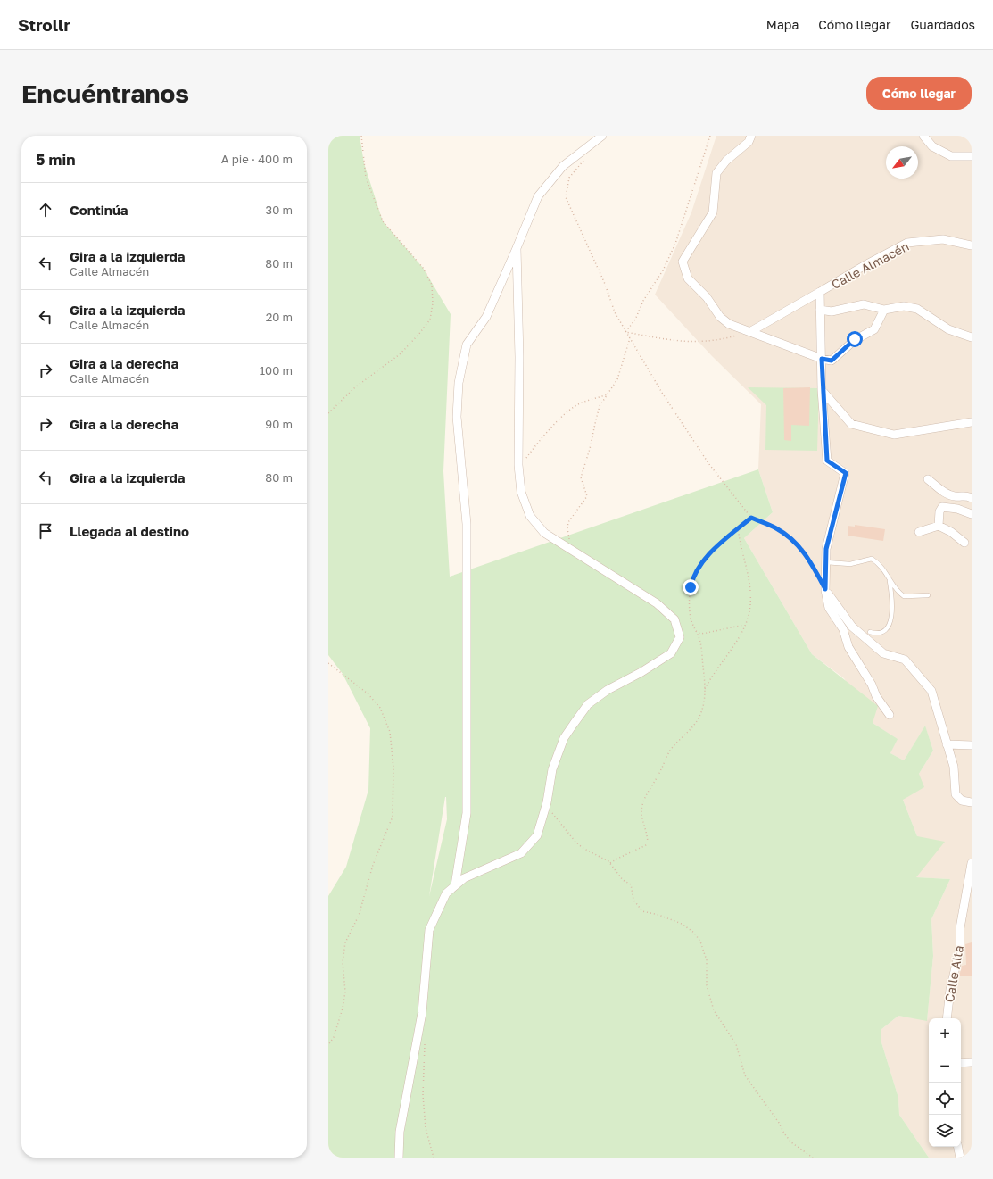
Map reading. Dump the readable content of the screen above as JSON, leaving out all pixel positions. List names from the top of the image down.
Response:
{
  "streets": {
    "street": ["Calle Almacén", "Calle Alta"]
  },
  "north": "bottom left",
  "page": {
    "header": "Strollr",
    "nav": ["Mapa", "Cómo llegar", "Guardados"],
    "buttons": "Cómo llegar",
    "title": "Encuéntranos",
    "heading": ["5 min", "A pie · 400 m"],
    "list": [
      ["Continúa", "30 m"],
      ["Gira a la izquierda", "Calle Almacén", "80 m"],
      ["Gira a la izquierda", "Calle Almacén", "20 m"],
      ["Gira a la derecha", "Calle Almacén", "100 m"],
      ["Gira a la derecha", "90 m"],
      ["Gira a la izquierda", "80 m"],
      "Llegada al destino"
    ],
    "map_buttons": ["+", "−"]
  }
}
